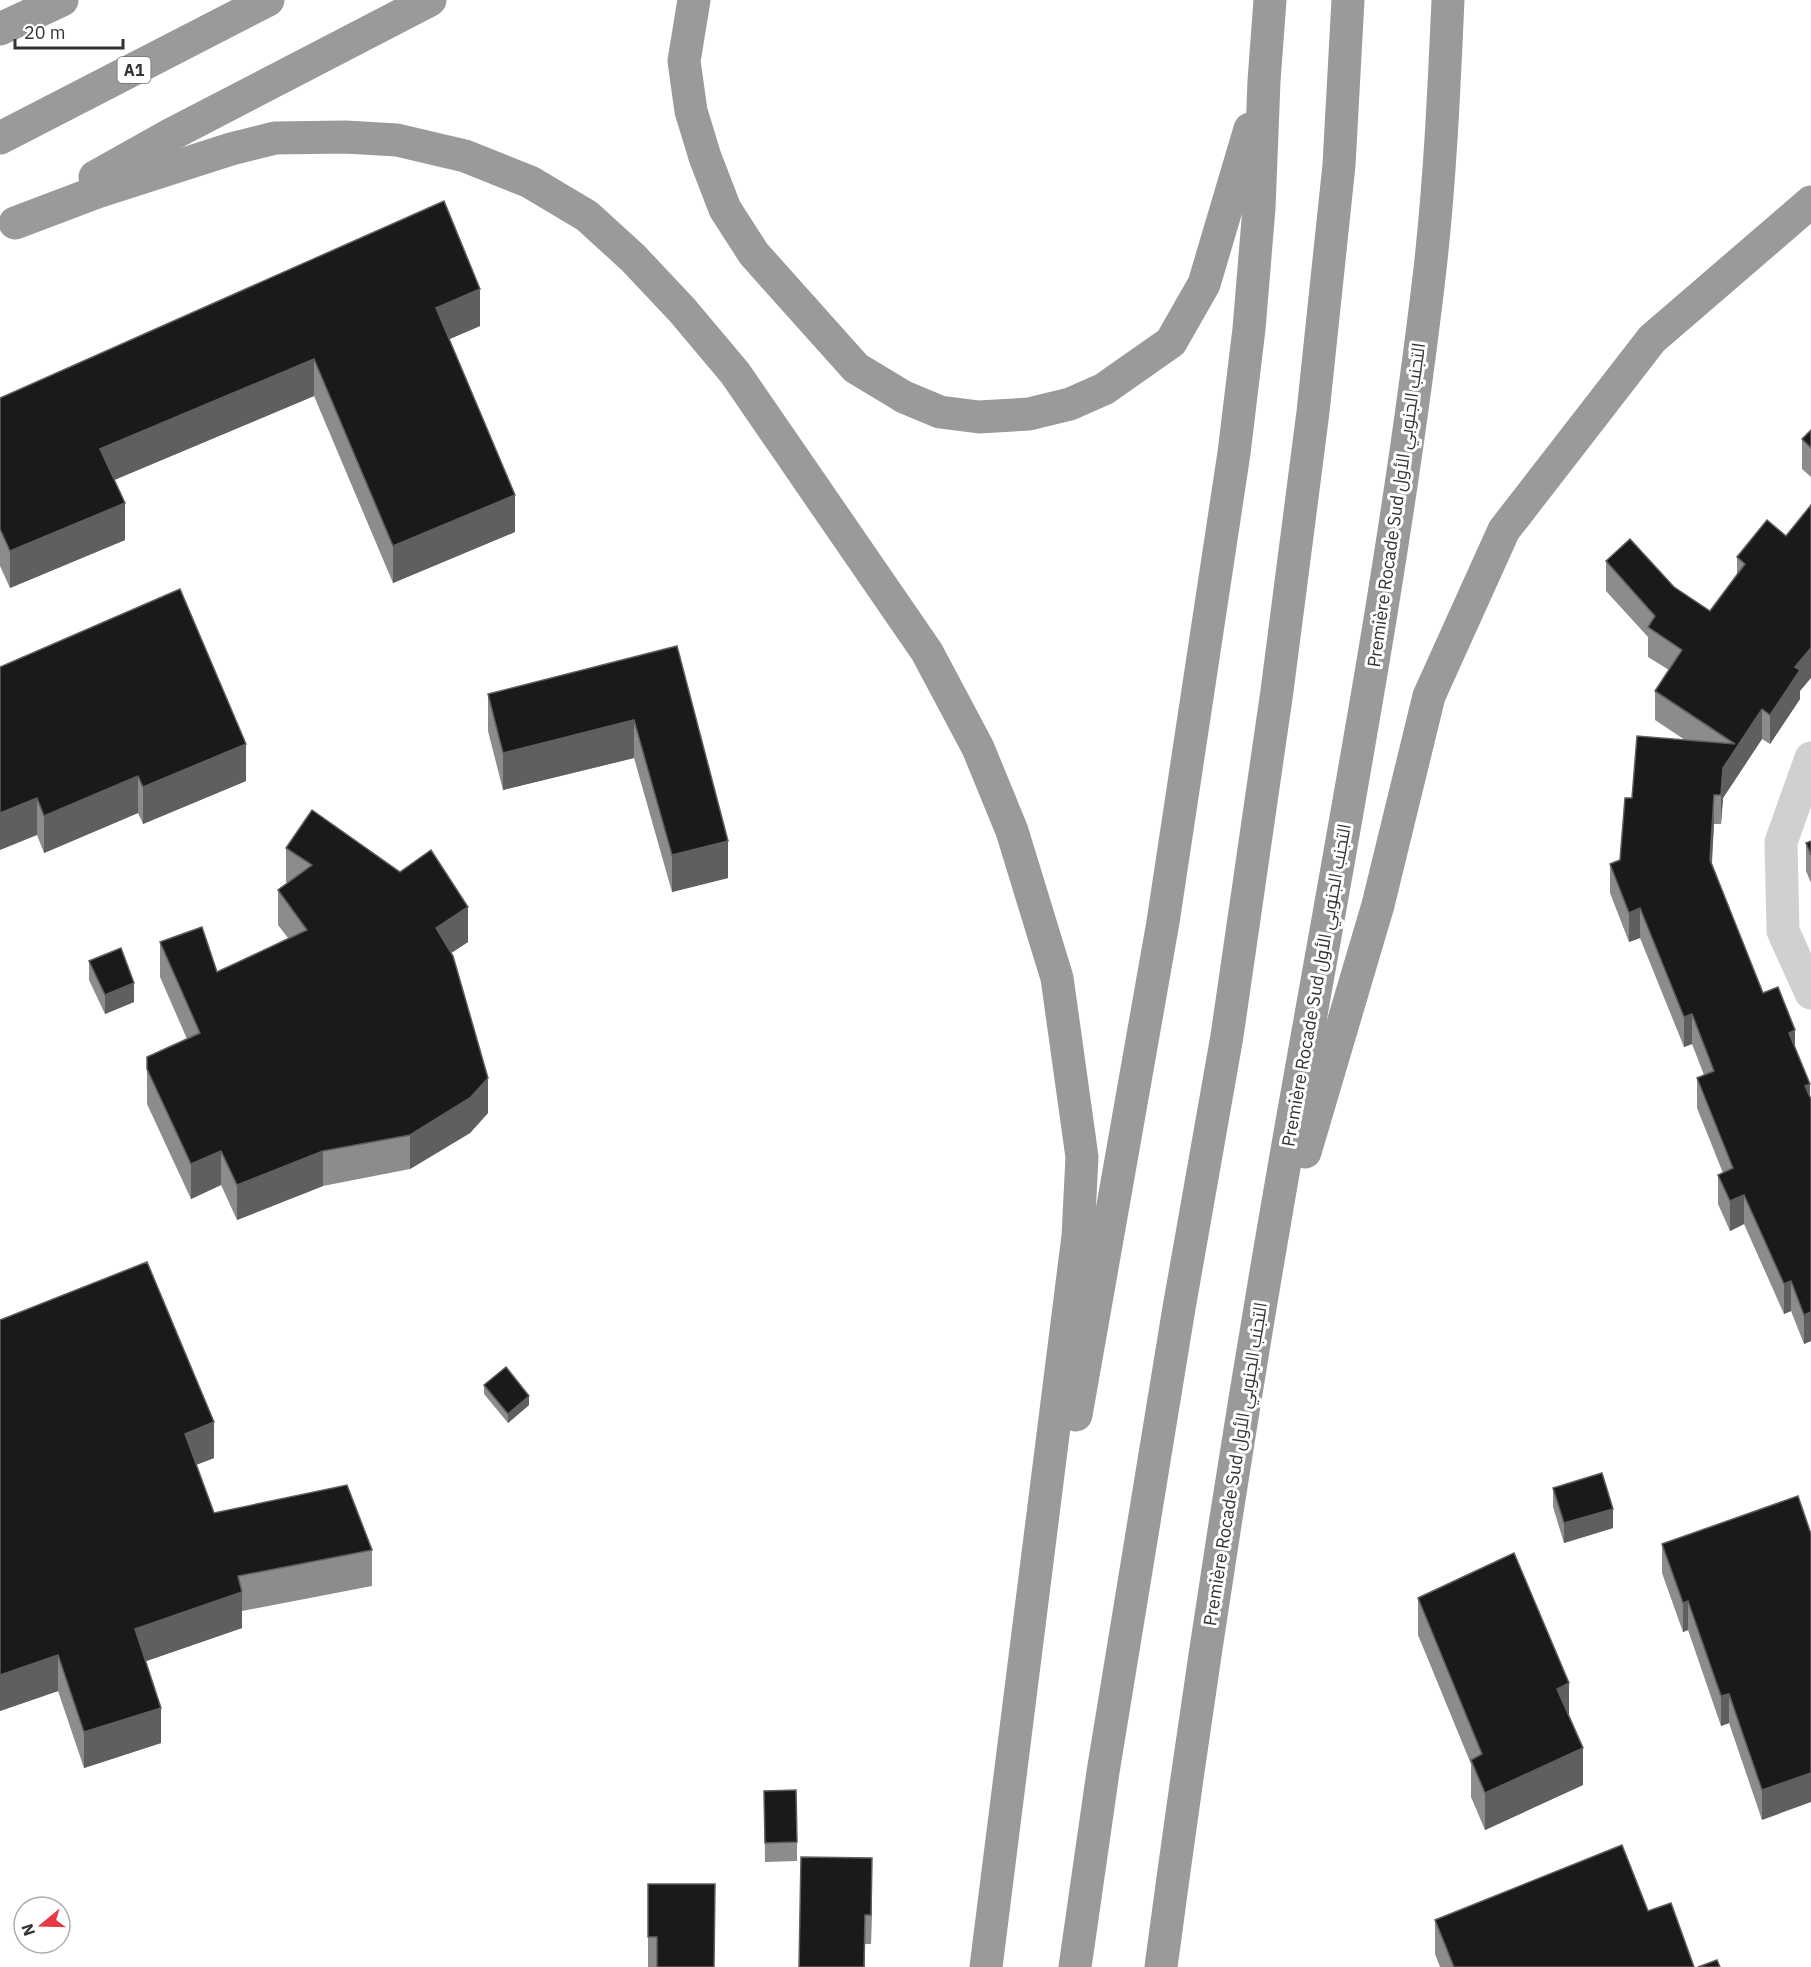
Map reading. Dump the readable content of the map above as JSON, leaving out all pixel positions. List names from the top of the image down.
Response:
{
  "streets": {
    "highway": ["A1", "Première Rocade Sud التجنب الجنوبي الأول"]
  },
  "scale_bar": "20 m",
  "north": "left"
}
